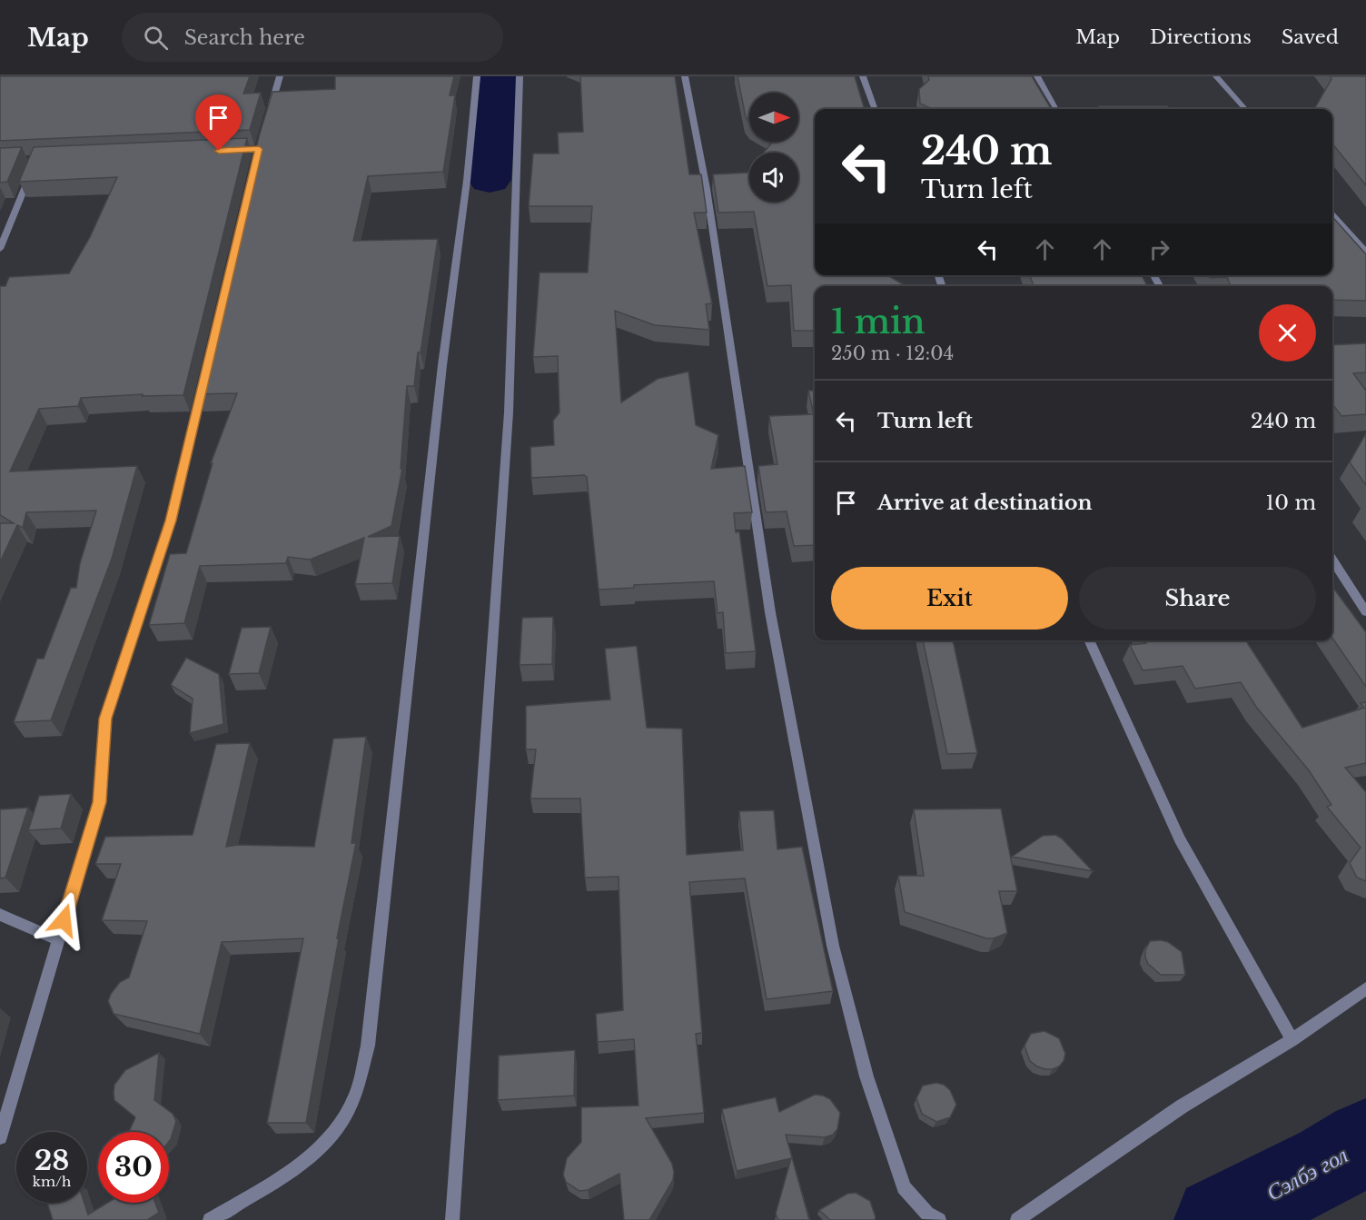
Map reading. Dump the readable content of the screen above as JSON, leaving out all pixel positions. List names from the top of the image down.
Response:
{
  "water": ["Сэлбэ гол"],
  "north": "right",
  "page": {
    "header": "Map",
    "search": "Search here",
    "nav": ["Map", "Directions", "Saved"],
    "turn": ["240 m", "Turn left"],
    "heading": ["1 min", "250 m · 12:04"],
    "list": [
      {
        "name": "Turn left",
        "value": "240 m"
      },
      {
        "name": "Arrive at destination",
        "value": "10 m"
      }
    ],
    "buttons": ["Exit", "Share"],
    "speed": "28 km/h",
    "limit": "30"
  }
}
